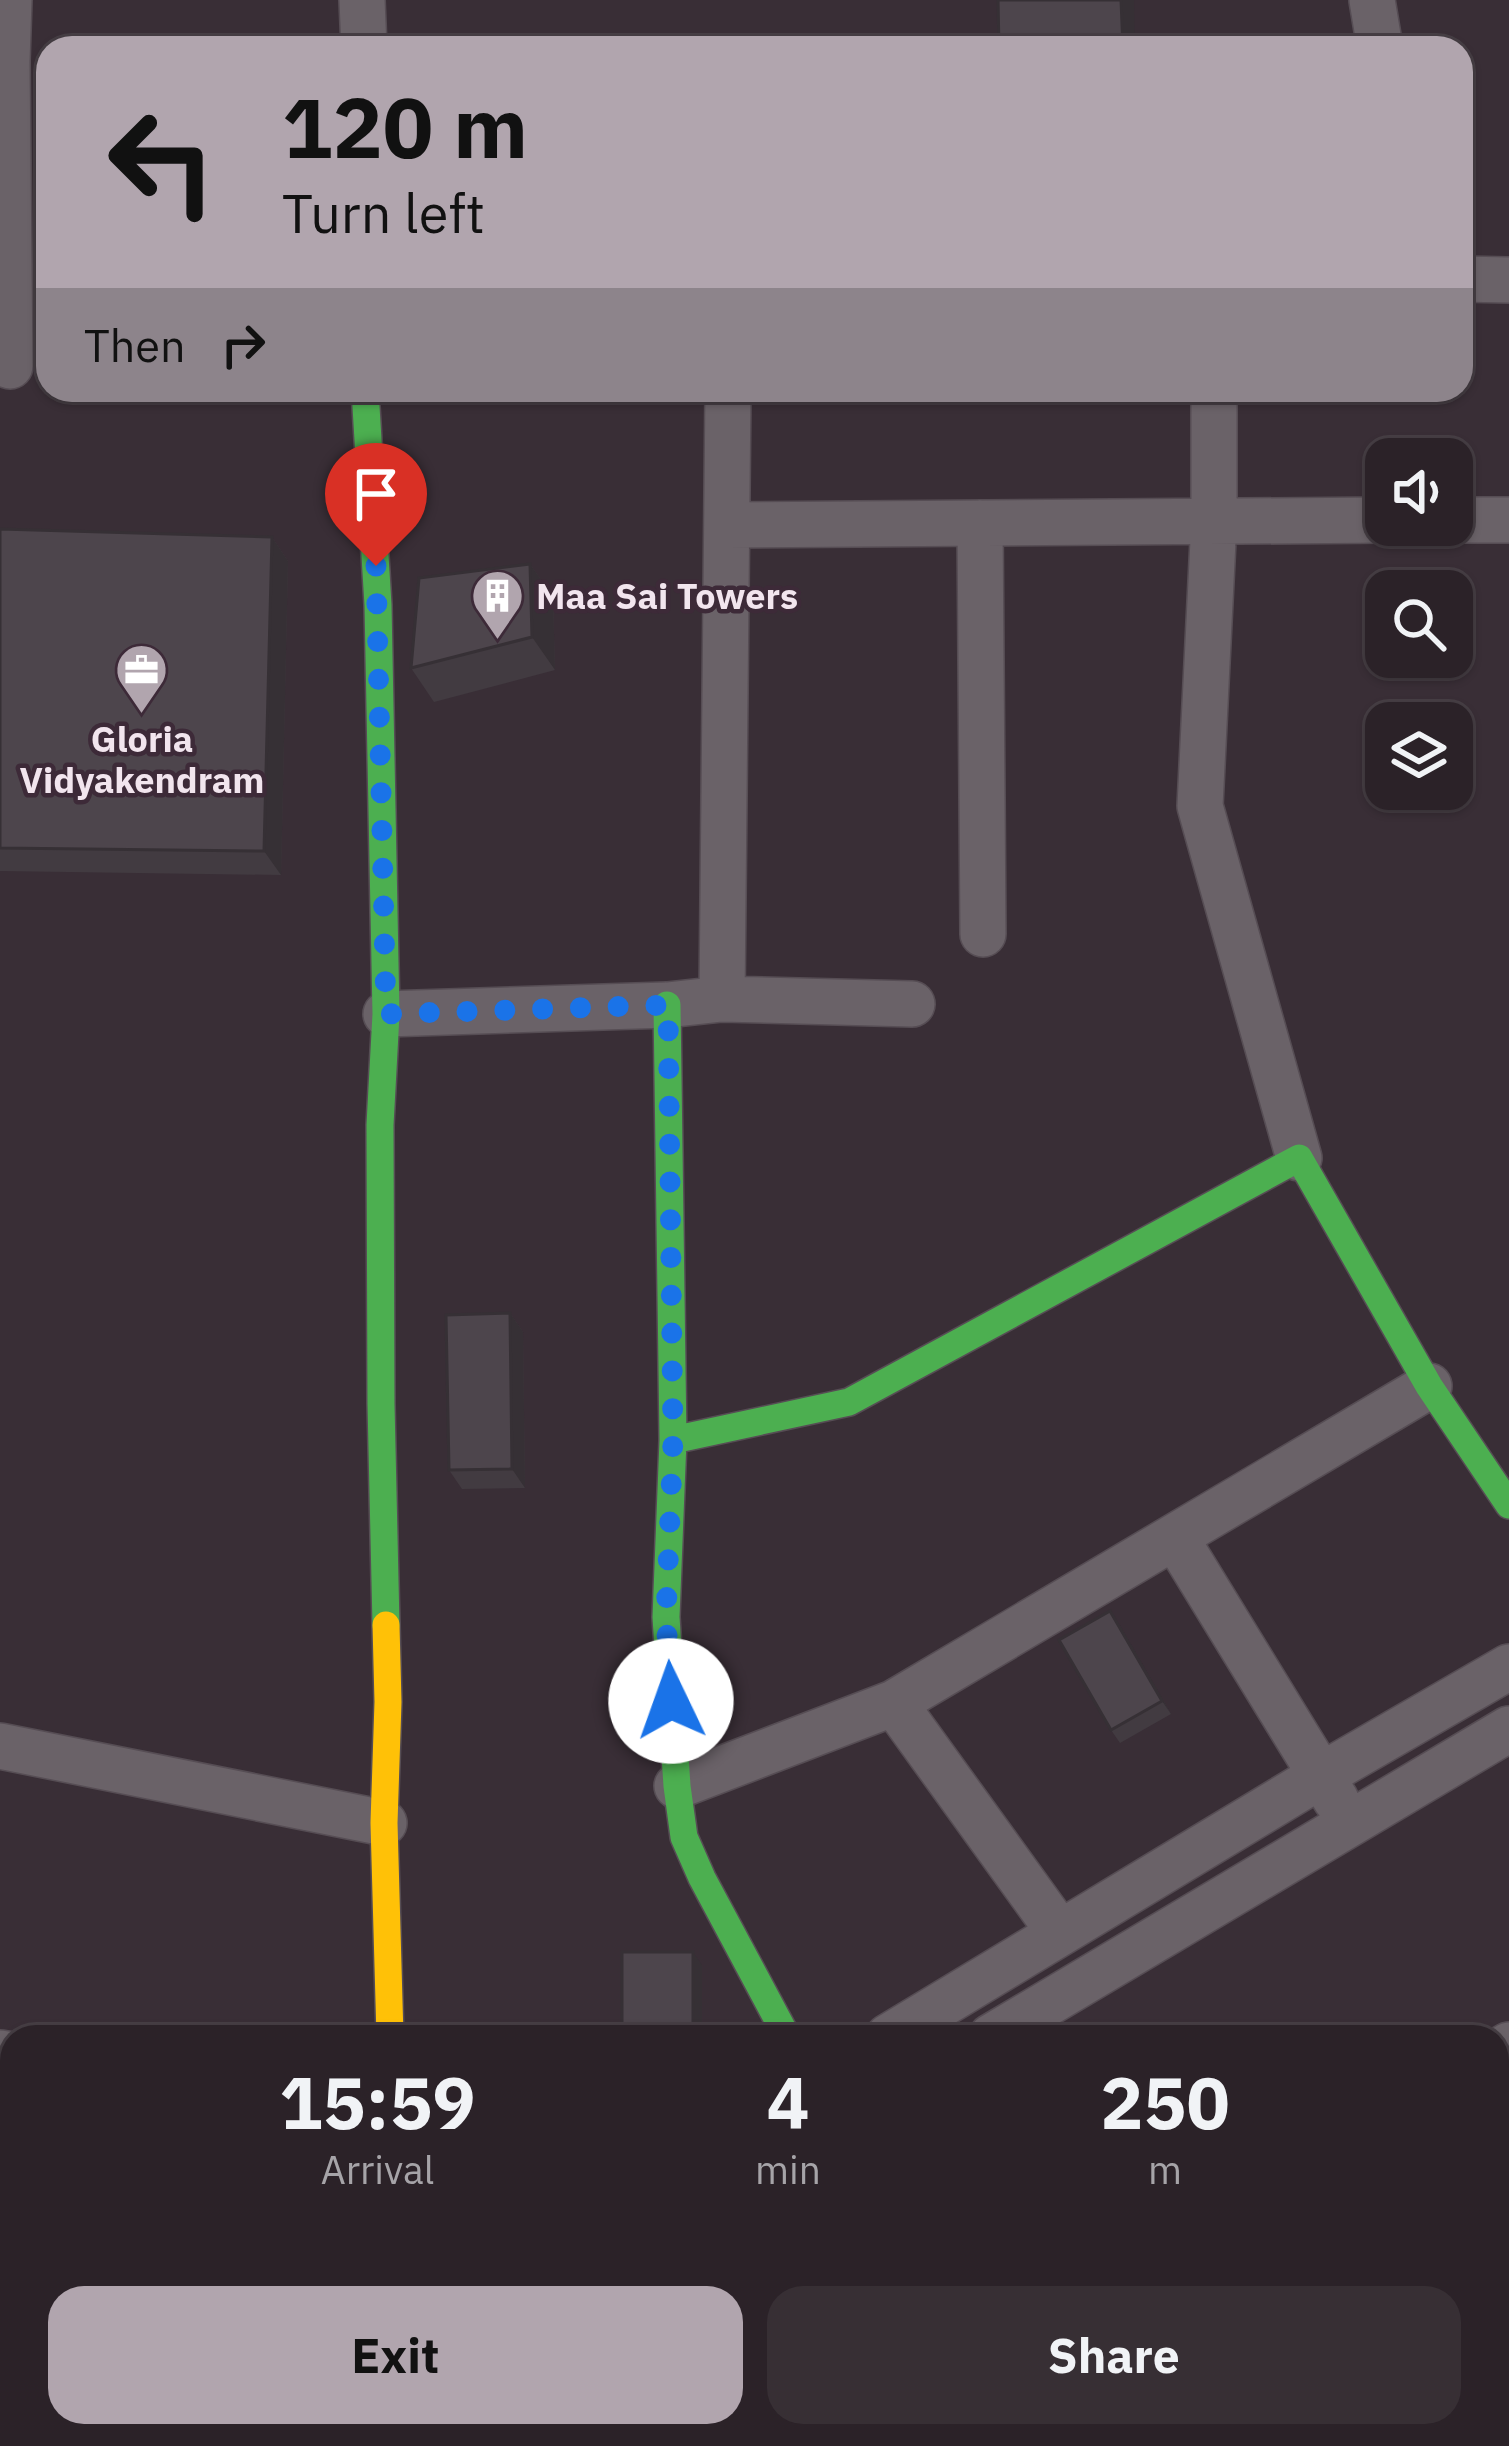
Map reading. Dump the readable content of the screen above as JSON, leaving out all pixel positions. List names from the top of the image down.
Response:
{
  "places": {
    "building": ["Maa Sai Towers"],
    "office": ["Gloria Vidyakendram"]
  },
  "page": {
    "turn": ["120 m", "Turn left"],
    "then": "Then",
    "eta": [
      "15:59",
      "Arrival",
      "4",
      "min",
      "250",
      "m"
    ],
    "buttons": ["Exit", "Share"]
  }
}
